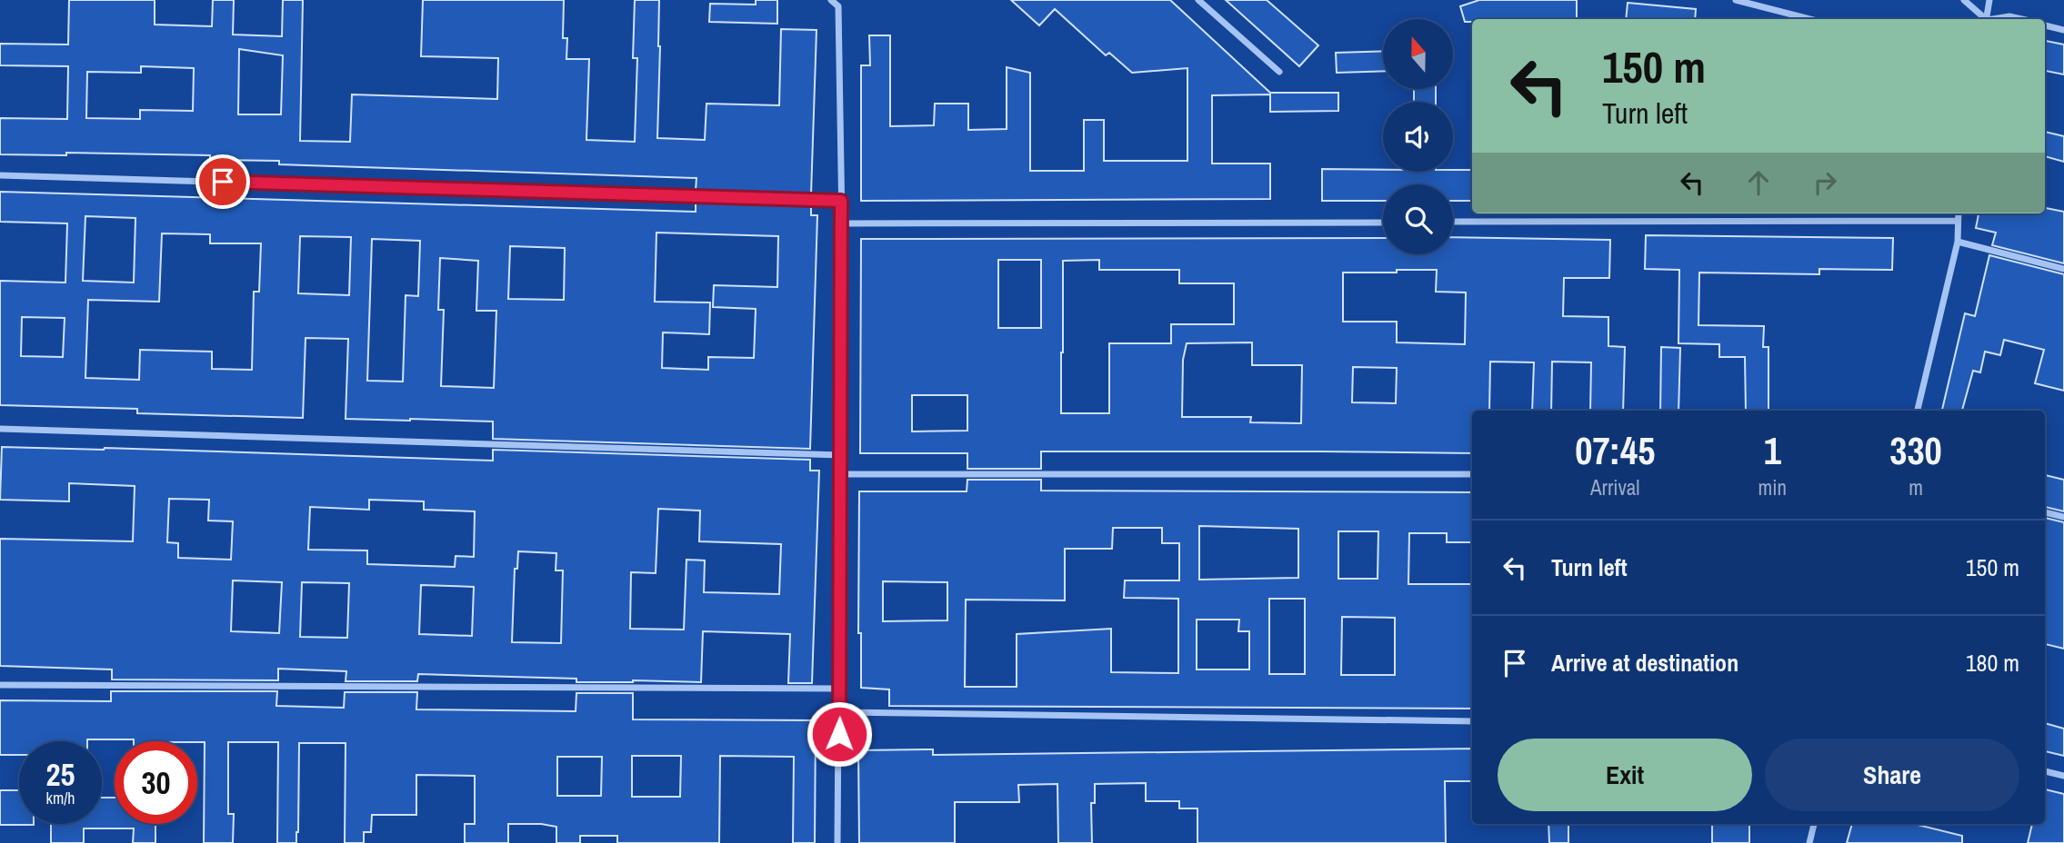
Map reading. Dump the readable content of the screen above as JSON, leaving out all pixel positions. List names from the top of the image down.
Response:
{
  "north": "top",
  "page": {
    "turn": ["150 m", "Turn left"],
    "eta": [
      "07:45",
      "Arrival",
      "1",
      "min",
      "330",
      "m"
    ],
    "list": [
      {
        "name": "Turn left",
        "value": "150 m"
      },
      {
        "name": "Arrive at destination",
        "value": "180 m"
      }
    ],
    "buttons": ["Exit", "Share"],
    "speed": "25 km/h",
    "limit": "30"
  }
}
